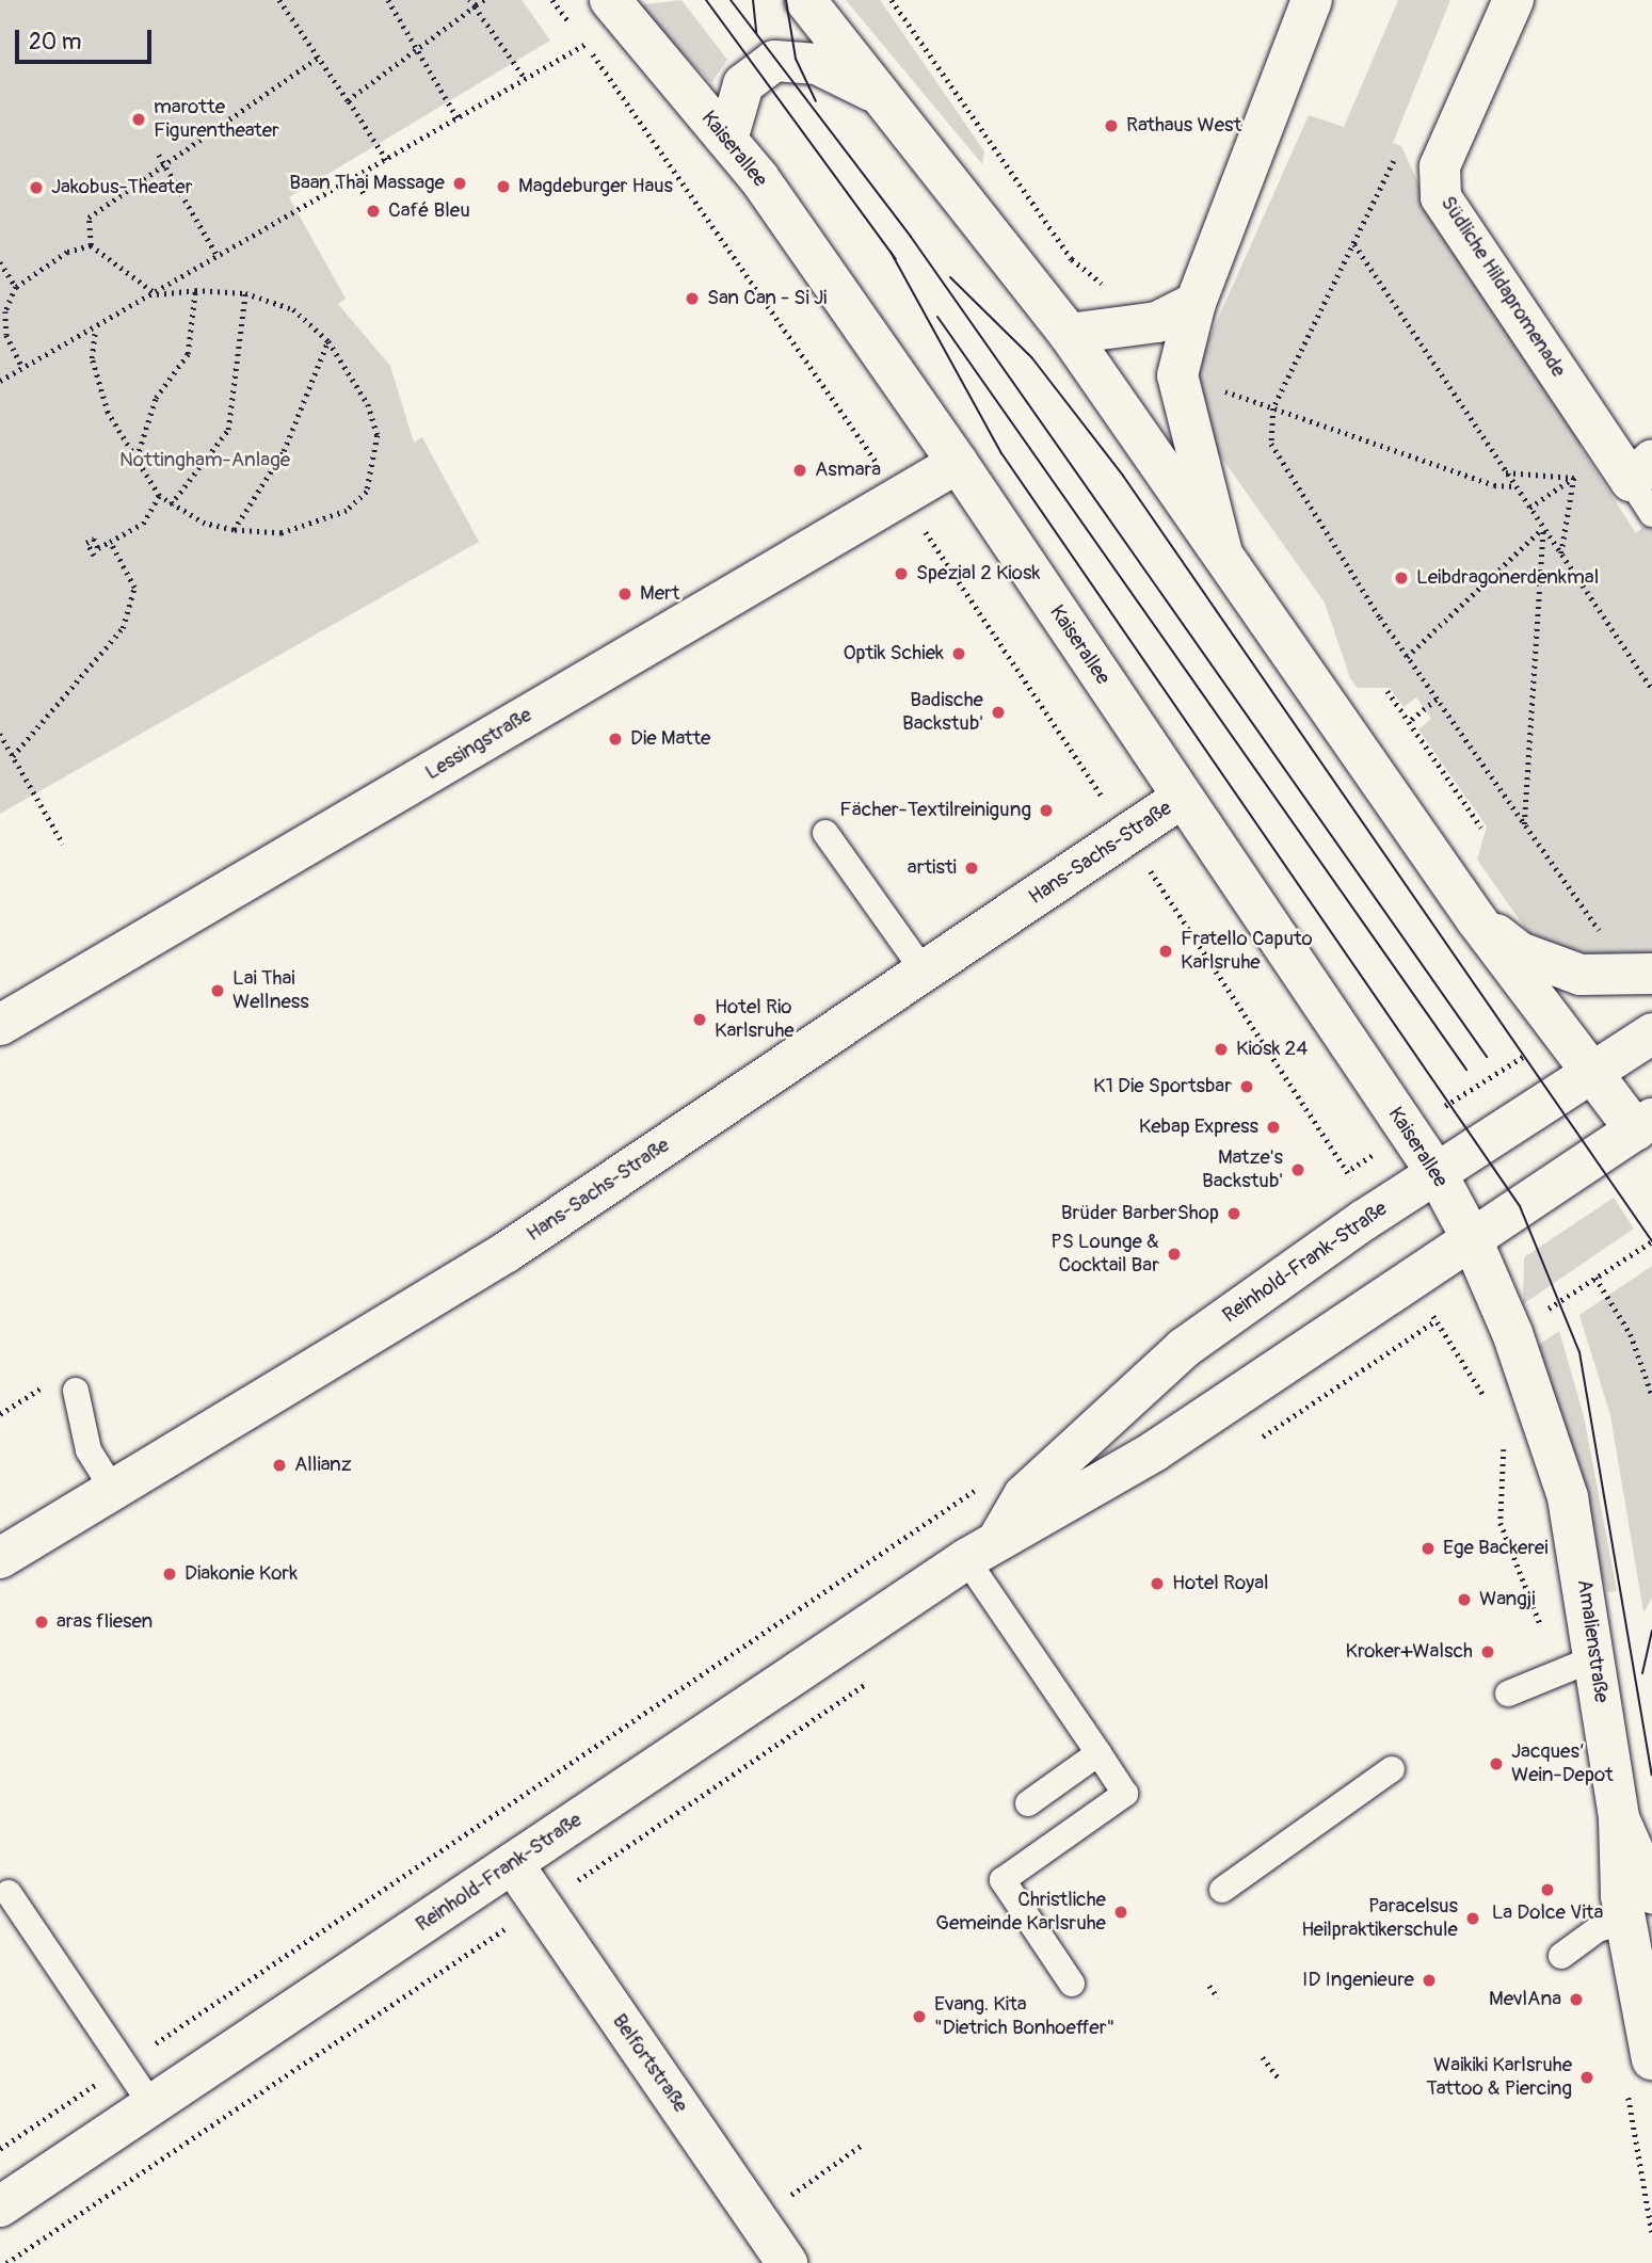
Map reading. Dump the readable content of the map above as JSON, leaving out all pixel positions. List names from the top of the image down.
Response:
{
  "streets": {
    "main road": [
      "Kaiserallee",
      "Südliche Hildapromenade",
      "Lessingstraße",
      "Hans-Sachs-Straße",
      "Reinhold-Frank-Straße",
      "Amalienstraße",
      "Belfortstraße"
    ]
  },
  "crossings": [
    ["Kaiserallee", "Lessingstraße"],
    ["Kaiserallee", "Hans-Sachs-Straße"],
    ["Kaiserallee", "Reinhold-Frank-Straße"],
    ["Kaiserallee", "Amalienstraße"],
    ["Reinhold-Frank-Straße", "Amalienstraße"],
    ["Reinhold-Frank-Straße", "Belfortstraße"]
  ],
  "parks": ["Nottingham-Anlage"],
  "places": [
    "marotte Figurentheater",
    "Rathaus West",
    "Baan Thai Massage",
    "Magdeburger Haus",
    "Jakobus-Theater",
    "Café Bleu",
    "San Can - Si Ji",
    "Asmara",
    "Spezial 2 Kiosk",
    "Leibdragonerdenkmal",
    "Mert",
    "Optik Schiek",
    "Badische Backstub'",
    "Die Matte",
    "Fächer-Textilreinigung",
    "artisti",
    "Fratello Caputo Karlsruhe",
    "Lai Thai Wellness",
    "Hotel Rio Karlsruhe",
    "Kiosk 24",
    "K1 Die Sportsbar",
    "Kebap Express",
    "Matze's Backstub'",
    "Brüder BarberShop",
    "PS Lounge & Cocktail Bar",
    "Allianz",
    "Ege Backerei",
    "Diakonie Kork",
    "Hotel Royal",
    "Wangji",
    "aras fliesen",
    "Kroker+Walsch",
    "Jacques’ Wein-Depot",
    "La Dolce Vita",
    "Christliche Gemeinde Karlsruhe",
    "Paracelsus Heilpraktikerschule",
    "ID Ingenieure",
    "MevlAna",
    "Evang. Kita \"Dietrich Bonhoeffer\"",
    "Waikiki Karlsruhe Tattoo & Piercing"
  ],
  "scale_bar": "20 m"
}
